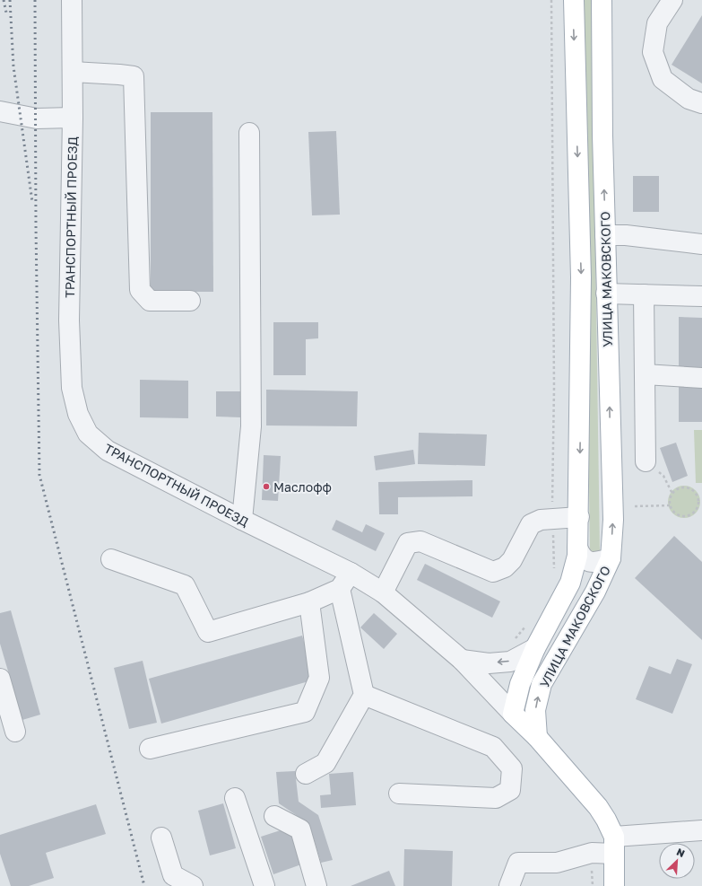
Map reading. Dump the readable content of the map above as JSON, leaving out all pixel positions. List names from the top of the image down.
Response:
{
  "streets": {
    "main road": ["УЛИЦА МАКОВСКОГО"],
    "street": ["ТРАНСПОРТНЫЙ ПРОЕЗД"]
  },
  "crossings": [
    ["ТРАНСПОРТНЫЙ ПРОЕЗД", "УЛИЦА МАКОВСКОГО"]
  ],
  "places": ["Маслофф"],
  "north": "top right"
}
